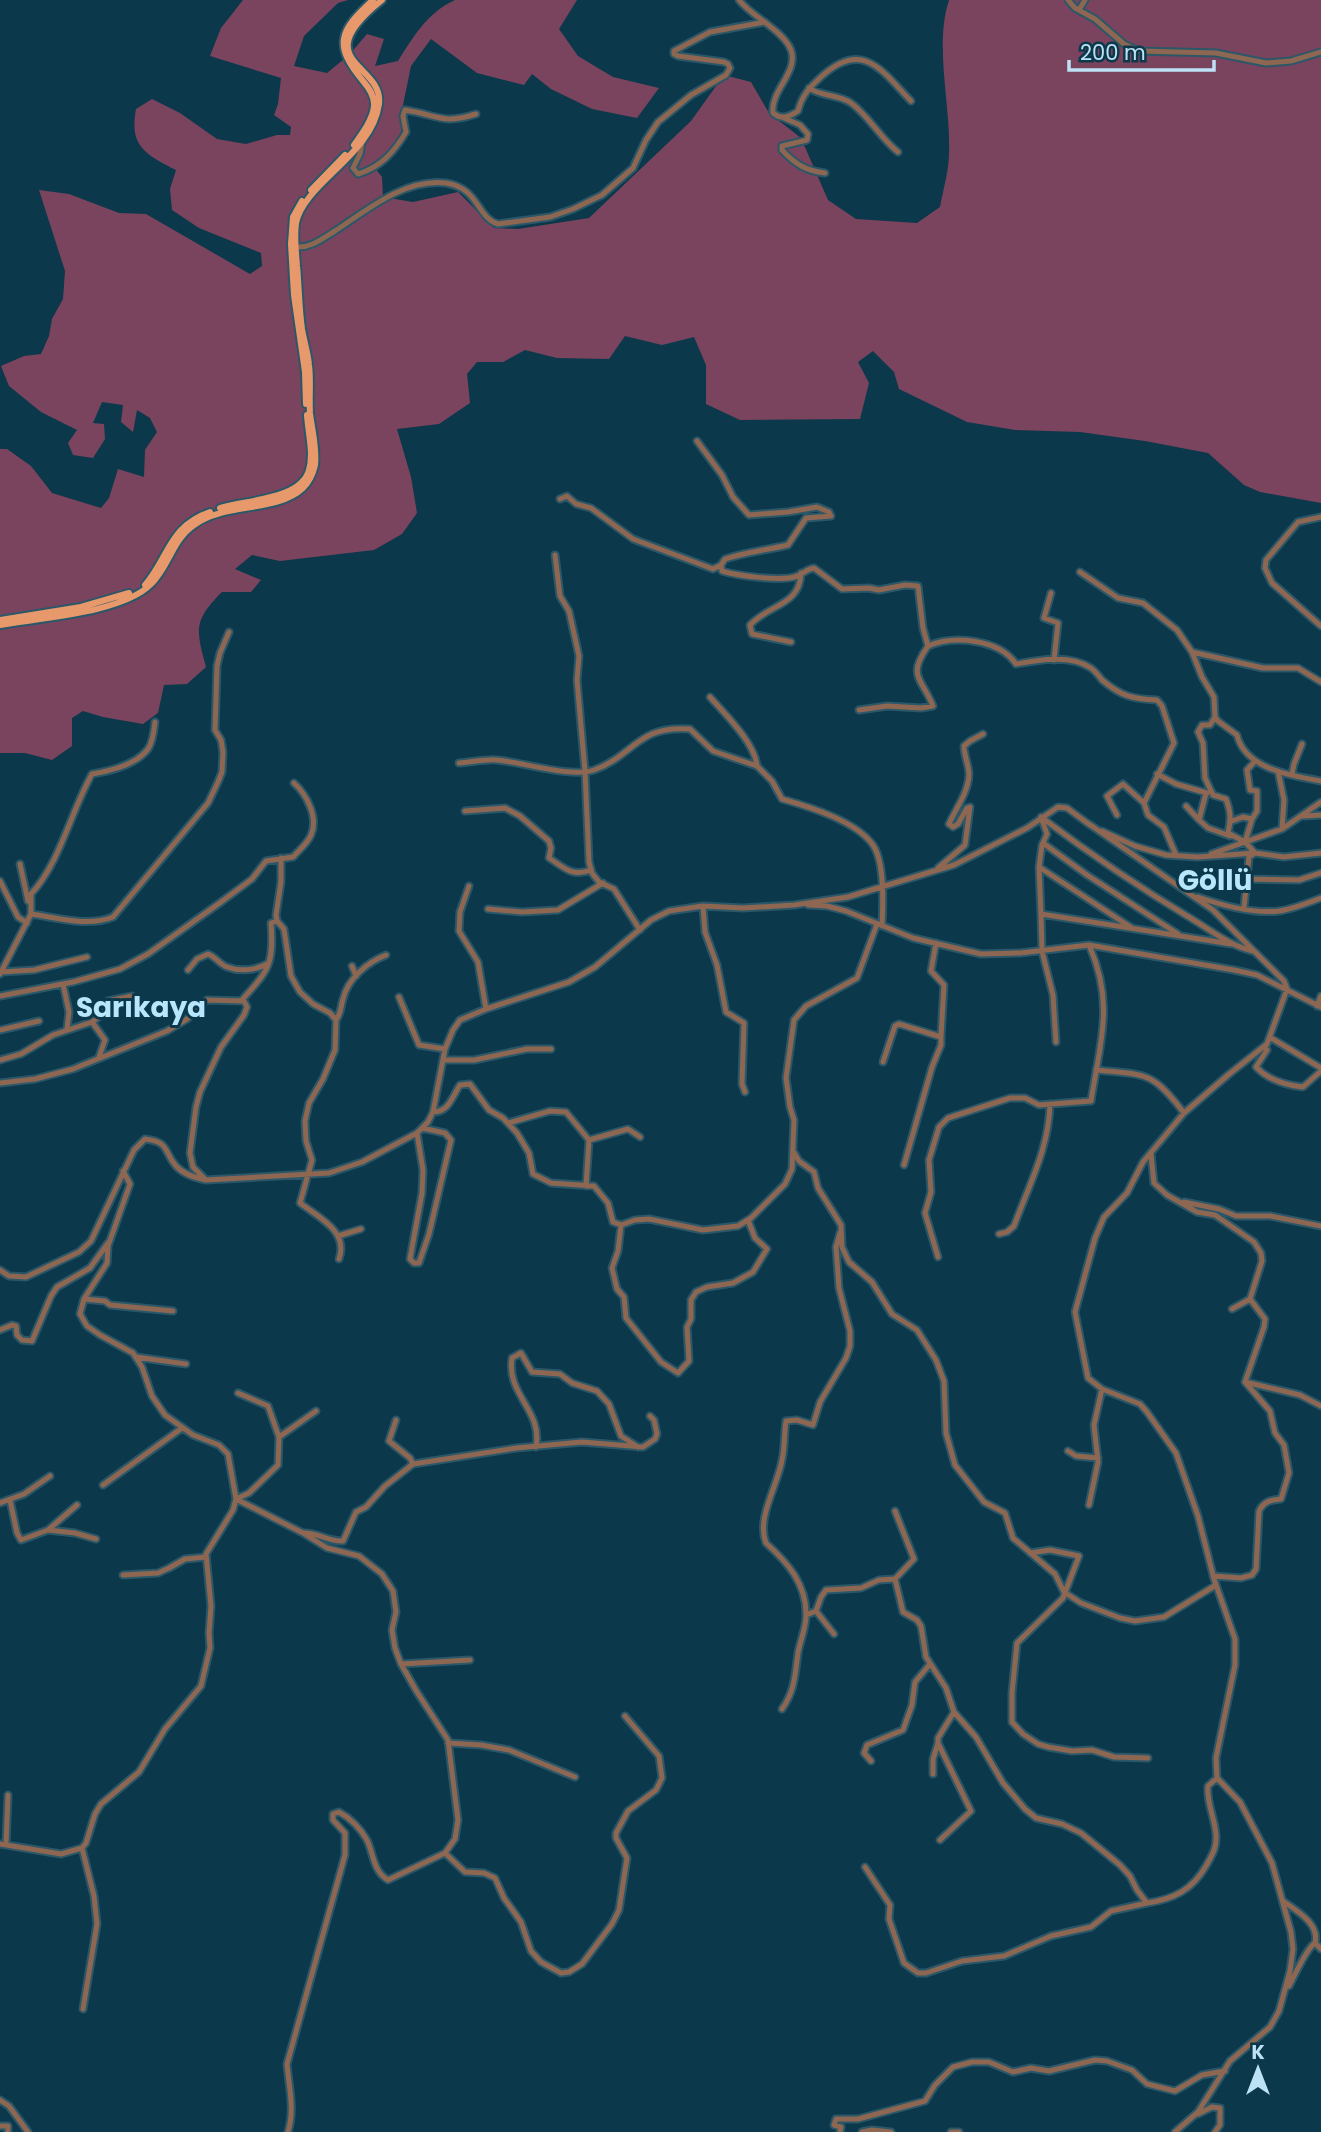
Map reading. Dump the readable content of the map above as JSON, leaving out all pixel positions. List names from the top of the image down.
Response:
{
  "districts": ["Göllü", "Sarıkaya"],
  "scale_bar": "200 m",
  "north": "top"
}
